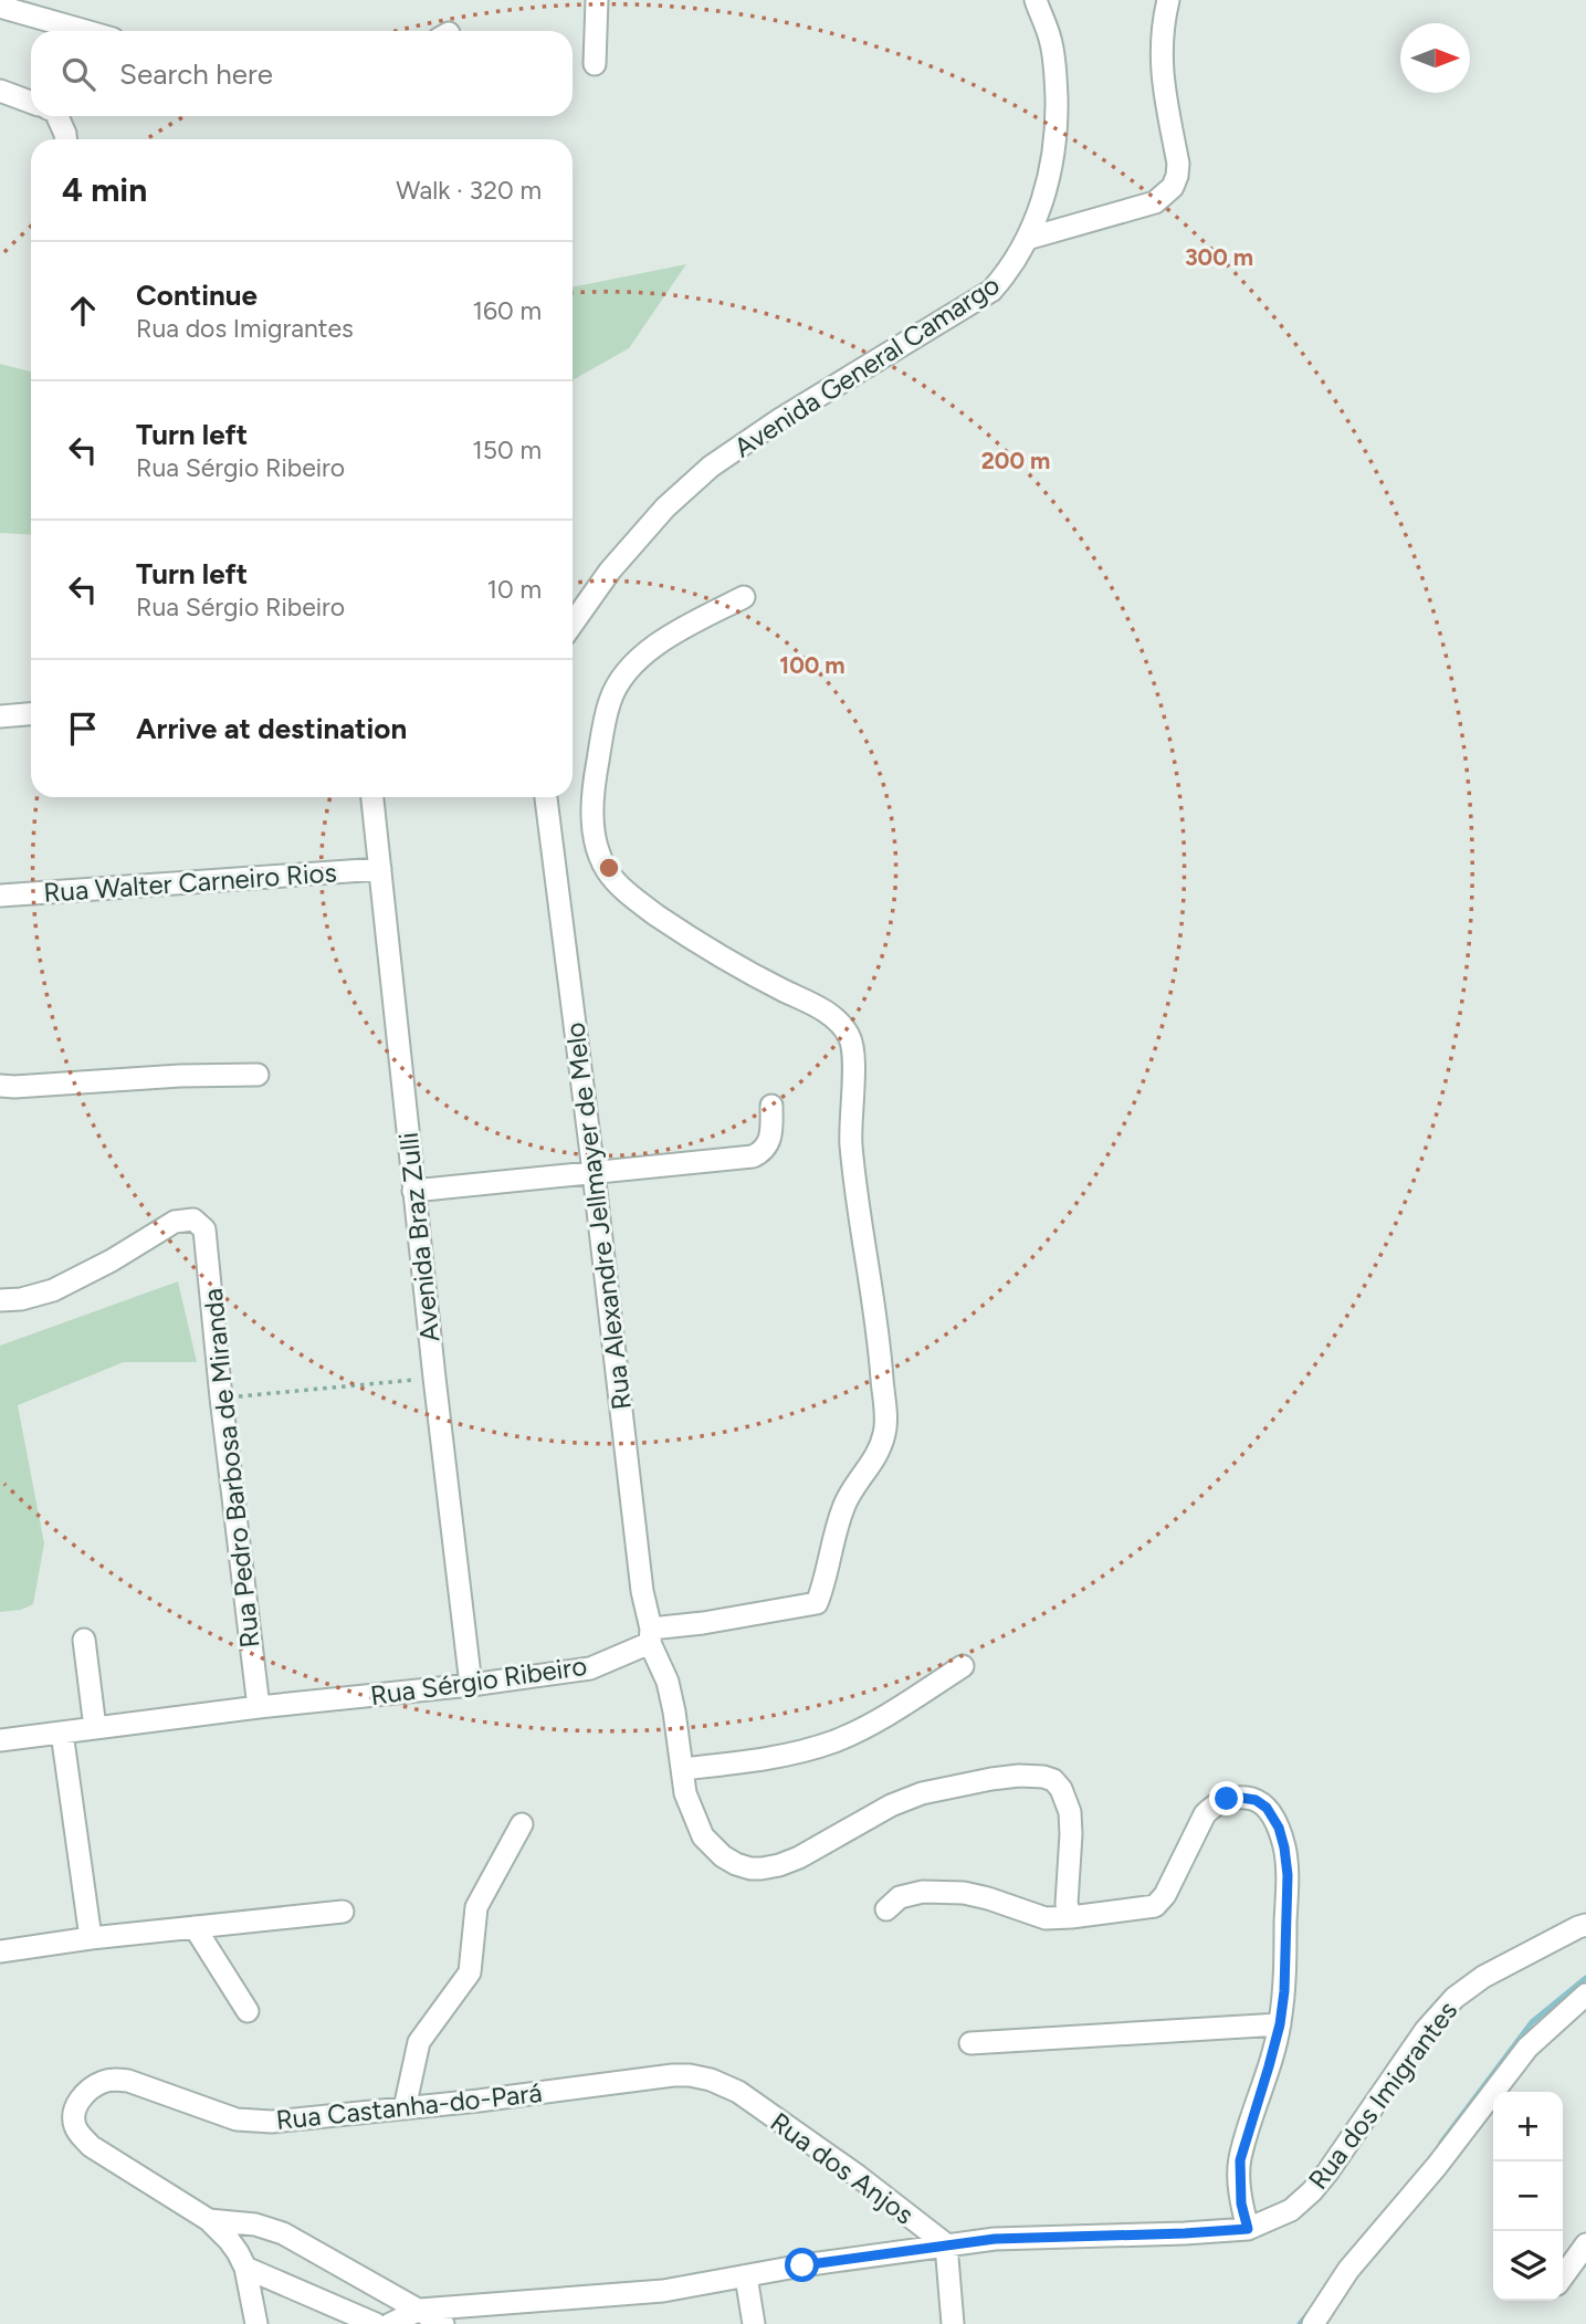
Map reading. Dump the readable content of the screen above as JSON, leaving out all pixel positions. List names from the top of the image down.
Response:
{
  "streets": {
    "street": [
      "Avenida General Camargo",
      "Rua Walter Carneiro Rios",
      "Rua Alexandre Jellmayer de Melo",
      "Avenida Braz Zulli",
      "Rua Pedro Barbosa de Miranda",
      "Rua Sérgio Ribeiro",
      "Rua dos Imigrantes",
      "Rua Castanha-do-Pará",
      "Rua dos Anjos"
    ]
  },
  "crossings": [
    ["Rua Walter Carneiro Rios", "Avenida Braz Zulli"],
    ["Rua Alexandre Jellmayer de Melo", "Rua Sérgio Ribeiro"],
    ["Avenida Braz Zulli", "Rua Sérgio Ribeiro"],
    ["Rua Pedro Barbosa de Miranda", "Rua Sérgio Ribeiro"],
    ["Rua dos Imigrantes", "Rua dos Anjos"],
    ["Rua Castanha-do-Pará", "Rua dos Anjos"]
  ],
  "north": "right",
  "page": {
    "search": "Search here",
    "heading": ["4 min", "Walk · 320 m"],
    "list": [
      ["Continue", "Rua dos Imigrantes", "160 m"],
      ["Turn left", "Rua Sérgio Ribeiro", "150 m"],
      ["Turn left", "Rua Sérgio Ribeiro", "10 m"],
      "Arrive at destination"
    ],
    "map_buttons": ["+", "−"]
  },
  "rings": ["300 m", "200 m", "100 m"]
}
